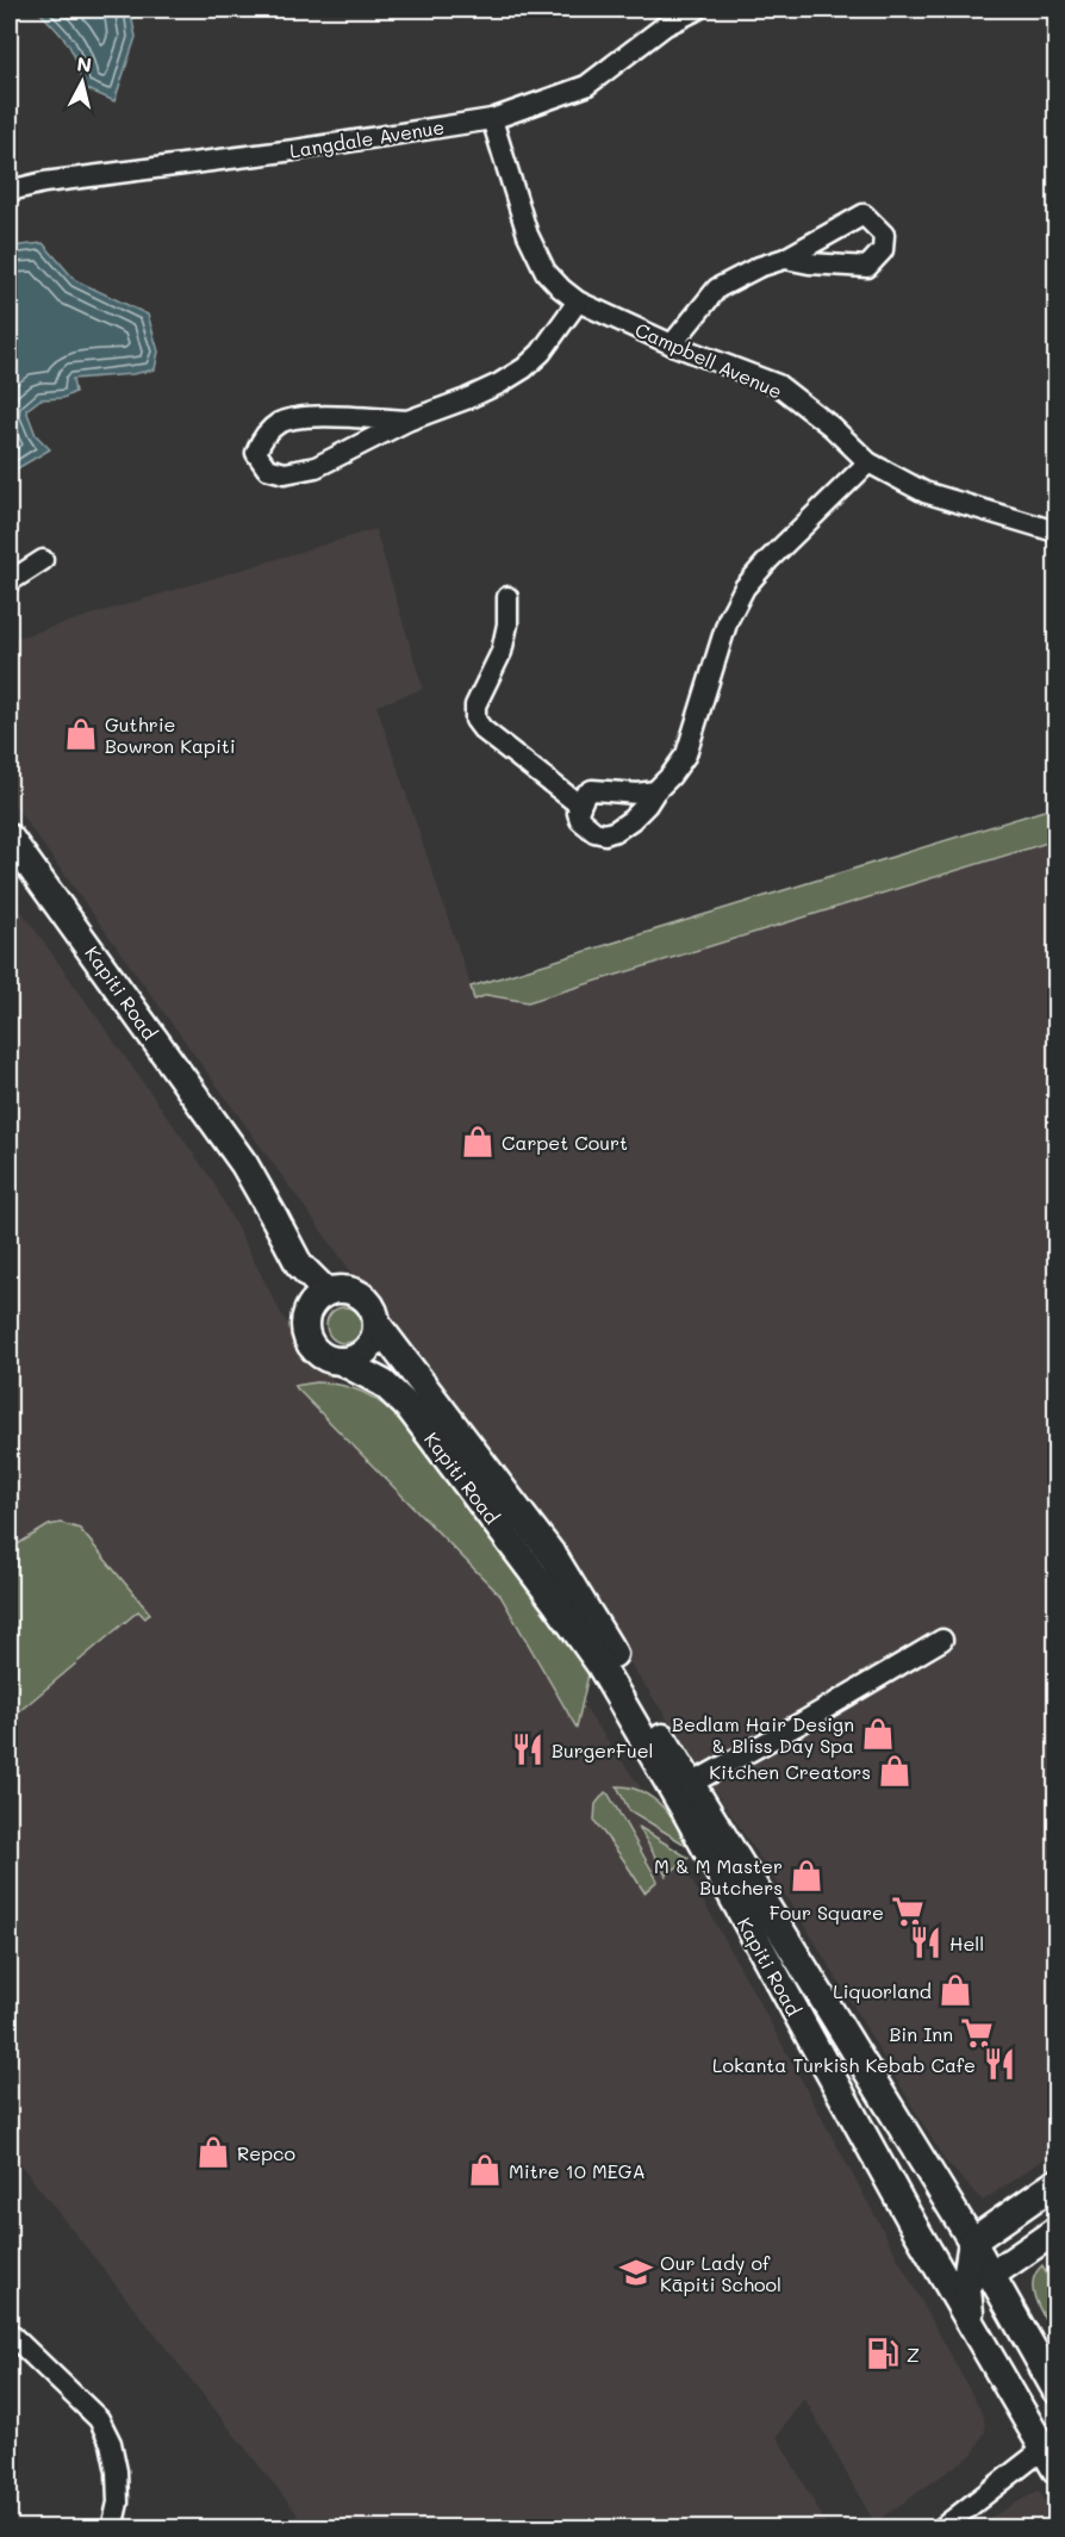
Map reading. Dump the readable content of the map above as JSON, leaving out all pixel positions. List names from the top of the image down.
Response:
{
  "streets": {
    "main road": ["Kapiti Road"],
    "street": ["Langdale Avenue", "Campbell Avenue"]
  },
  "crossings": [
    ["Langdale Avenue", "Campbell Avenue"]
  ],
  "places": {
    "shop": [
      "Guthrie Bowron Kapiti",
      "Carpet Court",
      "Bedlam Hair Design & Bliss Day Spa",
      "Kitchen Creators",
      "M & M Master Butchers",
      "Liquorland",
      "Repco",
      "Mitre 10 MEGA"
    ],
    "restaurant": ["BurgerFuel", "Hell", "Lokanta Turkish Kebab Cafe"],
    "supermarket": ["Four Square", "Bin Inn"],
    "school or university": ["Our Lady of Kāpiti School"],
    "fuel station": ["Z"]
  },
  "north": "top"
}
